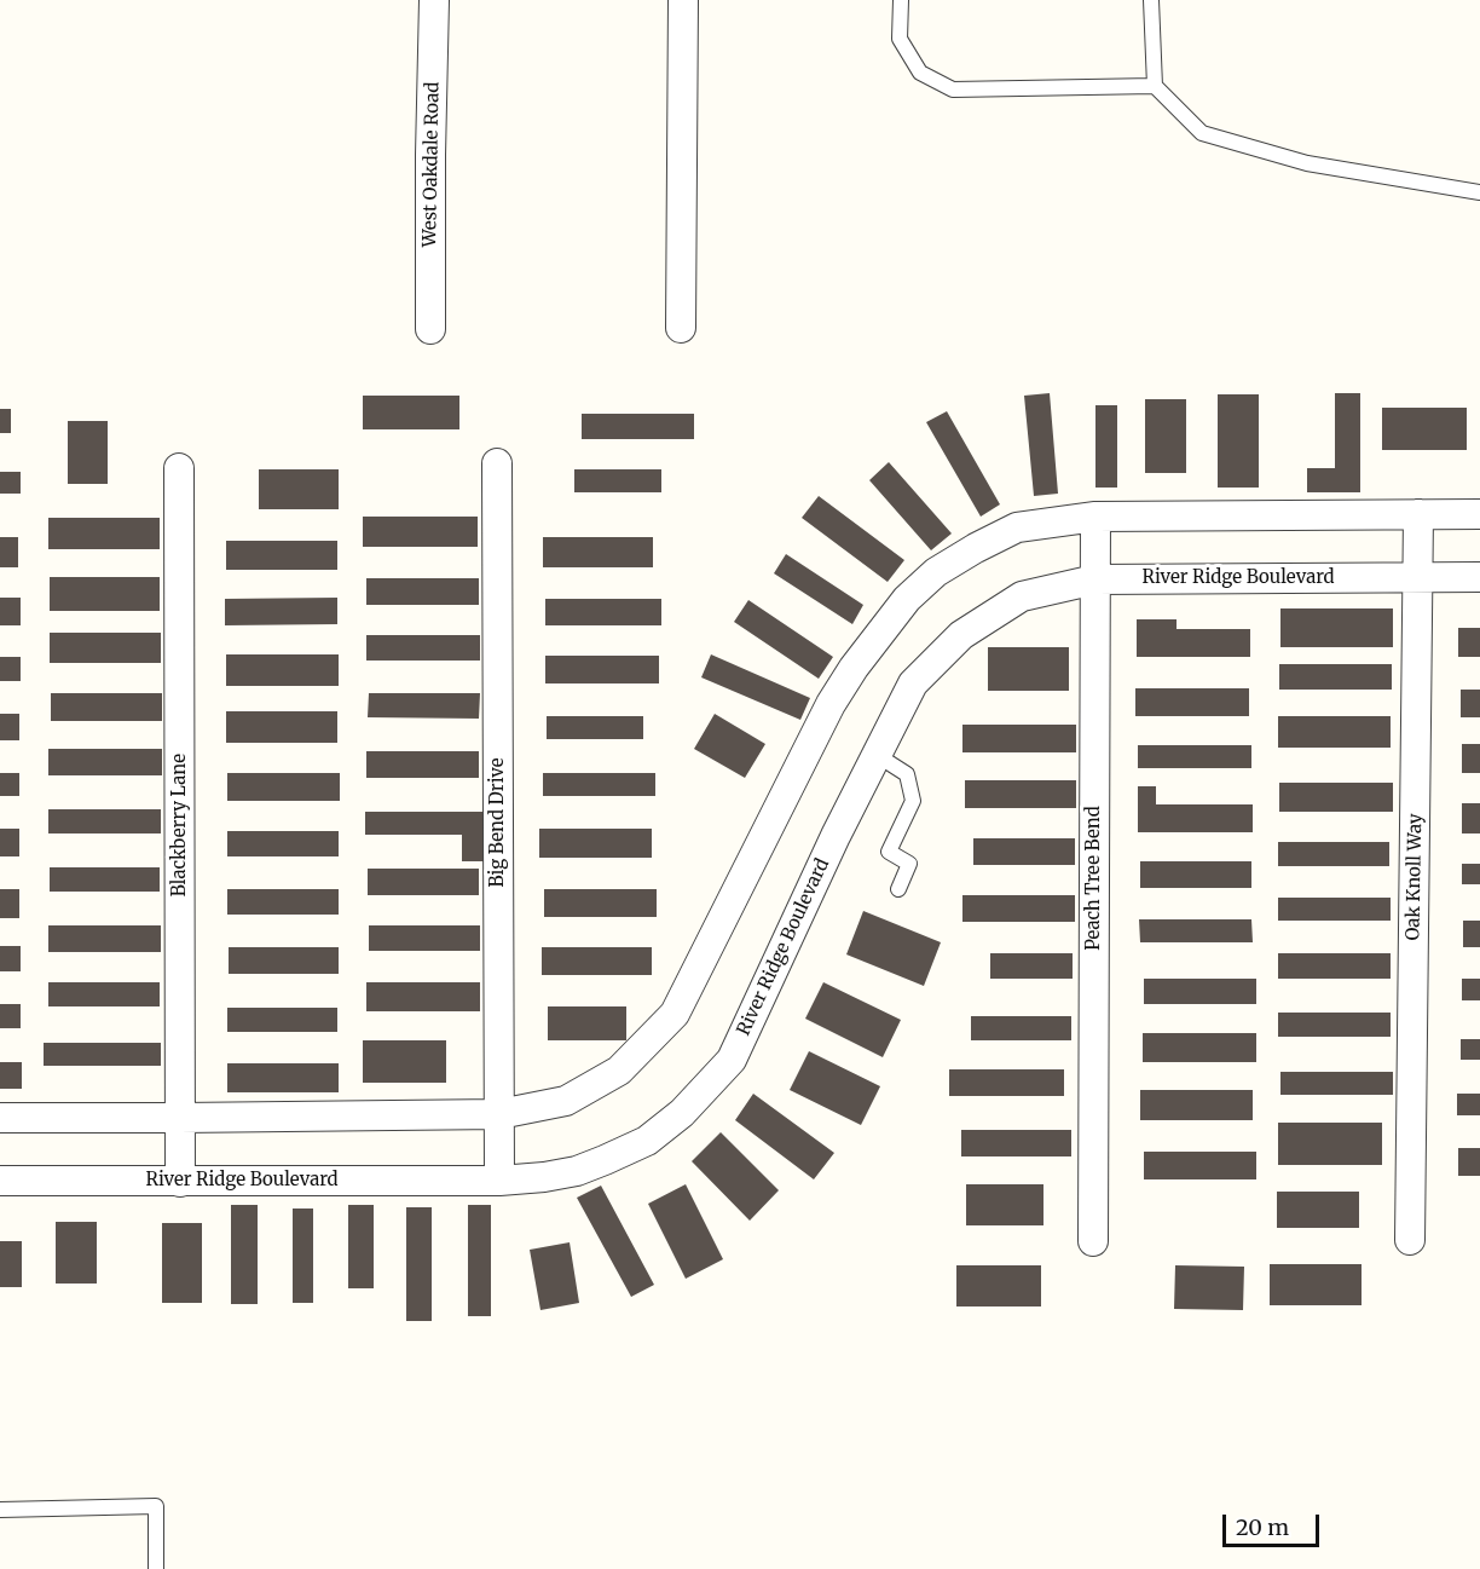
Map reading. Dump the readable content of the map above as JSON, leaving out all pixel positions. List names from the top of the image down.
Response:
{
  "streets": {
    "street": [
      "West Oakdale Road",
      "River Ridge Boulevard",
      "Big Bend Drive",
      "Blackberry Lane",
      "Oak Knoll Way",
      "Peach Tree Bend"
    ]
  },
  "crossings": [
    ["River Ridge Boulevard", "Big Bend Drive"],
    ["River Ridge Boulevard", "Blackberry Lane"],
    ["River Ridge Boulevard", "Oak Knoll Way"],
    ["River Ridge Boulevard", "Peach Tree Bend"]
  ],
  "scale_bar": "20 m"
}
